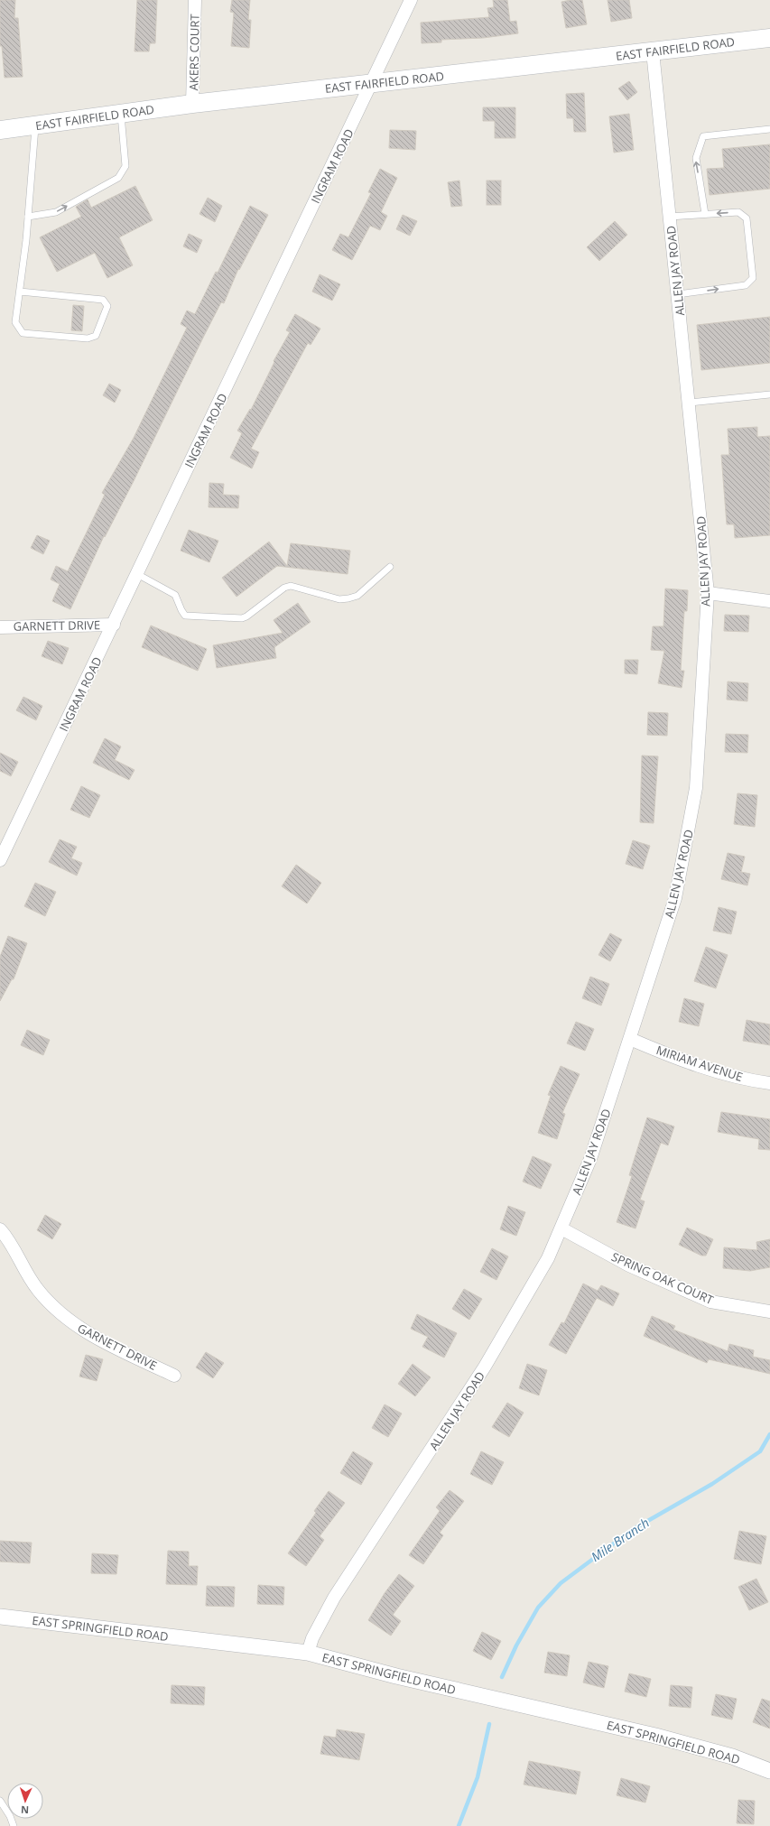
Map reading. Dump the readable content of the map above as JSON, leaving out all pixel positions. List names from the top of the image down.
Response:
{
  "streets": {
    "main road": ["EAST FAIRFIELD ROAD"],
    "street": [
      "AKERS COURT",
      "INGRAM ROAD",
      "ALLEN JAY ROAD",
      "GARNETT DRIVE",
      "MIRIAM AVENUE",
      "SPRING OAK COURT",
      "EAST SPRINGFIELD ROAD"
    ]
  },
  "crossings": [
    ["EAST FAIRFIELD ROAD", "AKERS COURT"],
    ["EAST FAIRFIELD ROAD", "INGRAM ROAD"],
    ["EAST FAIRFIELD ROAD", "ALLEN JAY ROAD"],
    ["INGRAM ROAD", "GARNETT DRIVE"],
    ["ALLEN JAY ROAD", "MIRIAM AVENUE"],
    ["ALLEN JAY ROAD", "SPRING OAK COURT"],
    ["ALLEN JAY ROAD", "EAST SPRINGFIELD ROAD"]
  ],
  "water": ["Mile Branch"],
  "north": "bottom"
}
